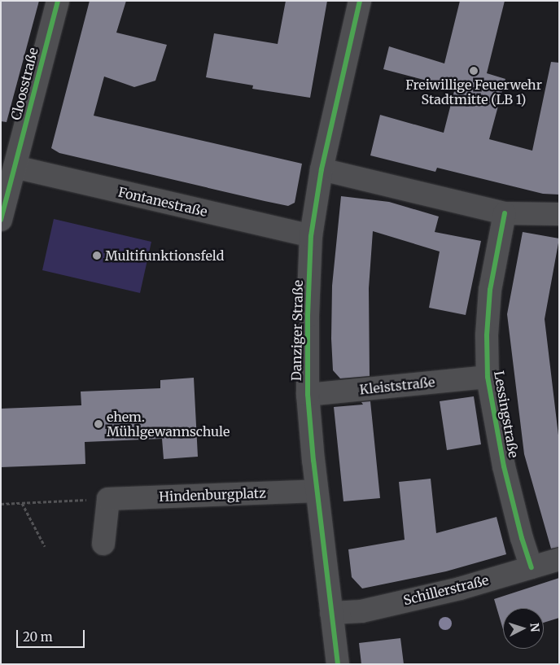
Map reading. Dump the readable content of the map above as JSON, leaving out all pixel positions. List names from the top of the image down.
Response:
{
  "streets": {
    "street": [
      "Cloosstraße",
      "Fontanestraße",
      "Danziger Straße",
      "Kleiststraße",
      "Lessingstraße",
      "Hindenburgplatz",
      "Schillerstraße"
    ]
  },
  "crossings": [
    ["Cloosstraße", "Fontanestraße"],
    ["Fontanestraße", "Danziger Straße"],
    ["Danziger Straße", "Kleiststraße"],
    ["Danziger Straße", "Hindenburgplatz"],
    ["Danziger Straße", "Schillerstraße"],
    ["Kleiststraße", "Lessingstraße"],
    ["Lessingstraße", "Schillerstraße"]
  ],
  "places": ["Freiwillige Feuerwehr Stadtmitte (LB 1)", "Multifunktionsfeld", "ehem. Mühlgewannschule"],
  "scale_bar": "20 m",
  "north": "right"
}
